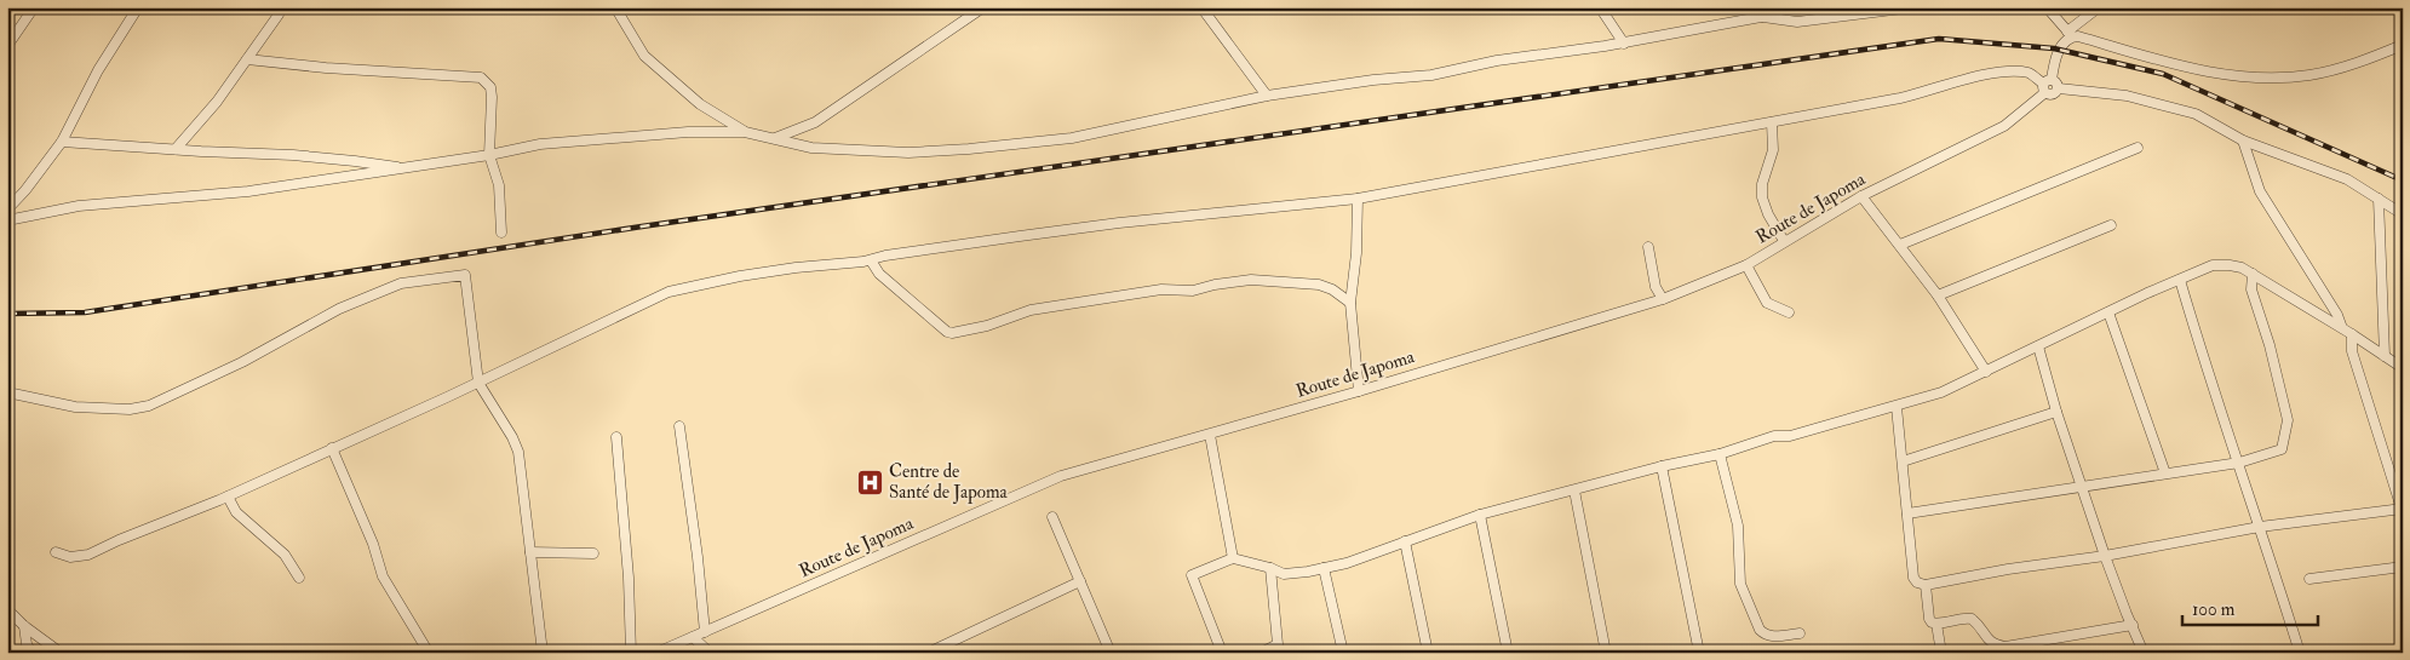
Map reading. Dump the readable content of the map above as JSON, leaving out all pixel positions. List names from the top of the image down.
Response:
{
  "streets": {
    "street": ["Route de Japoma"]
  },
  "places": {
    "hospital": ["Centre de Santé de Japoma"]
  },
  "scale_bar": "100 m"
}
